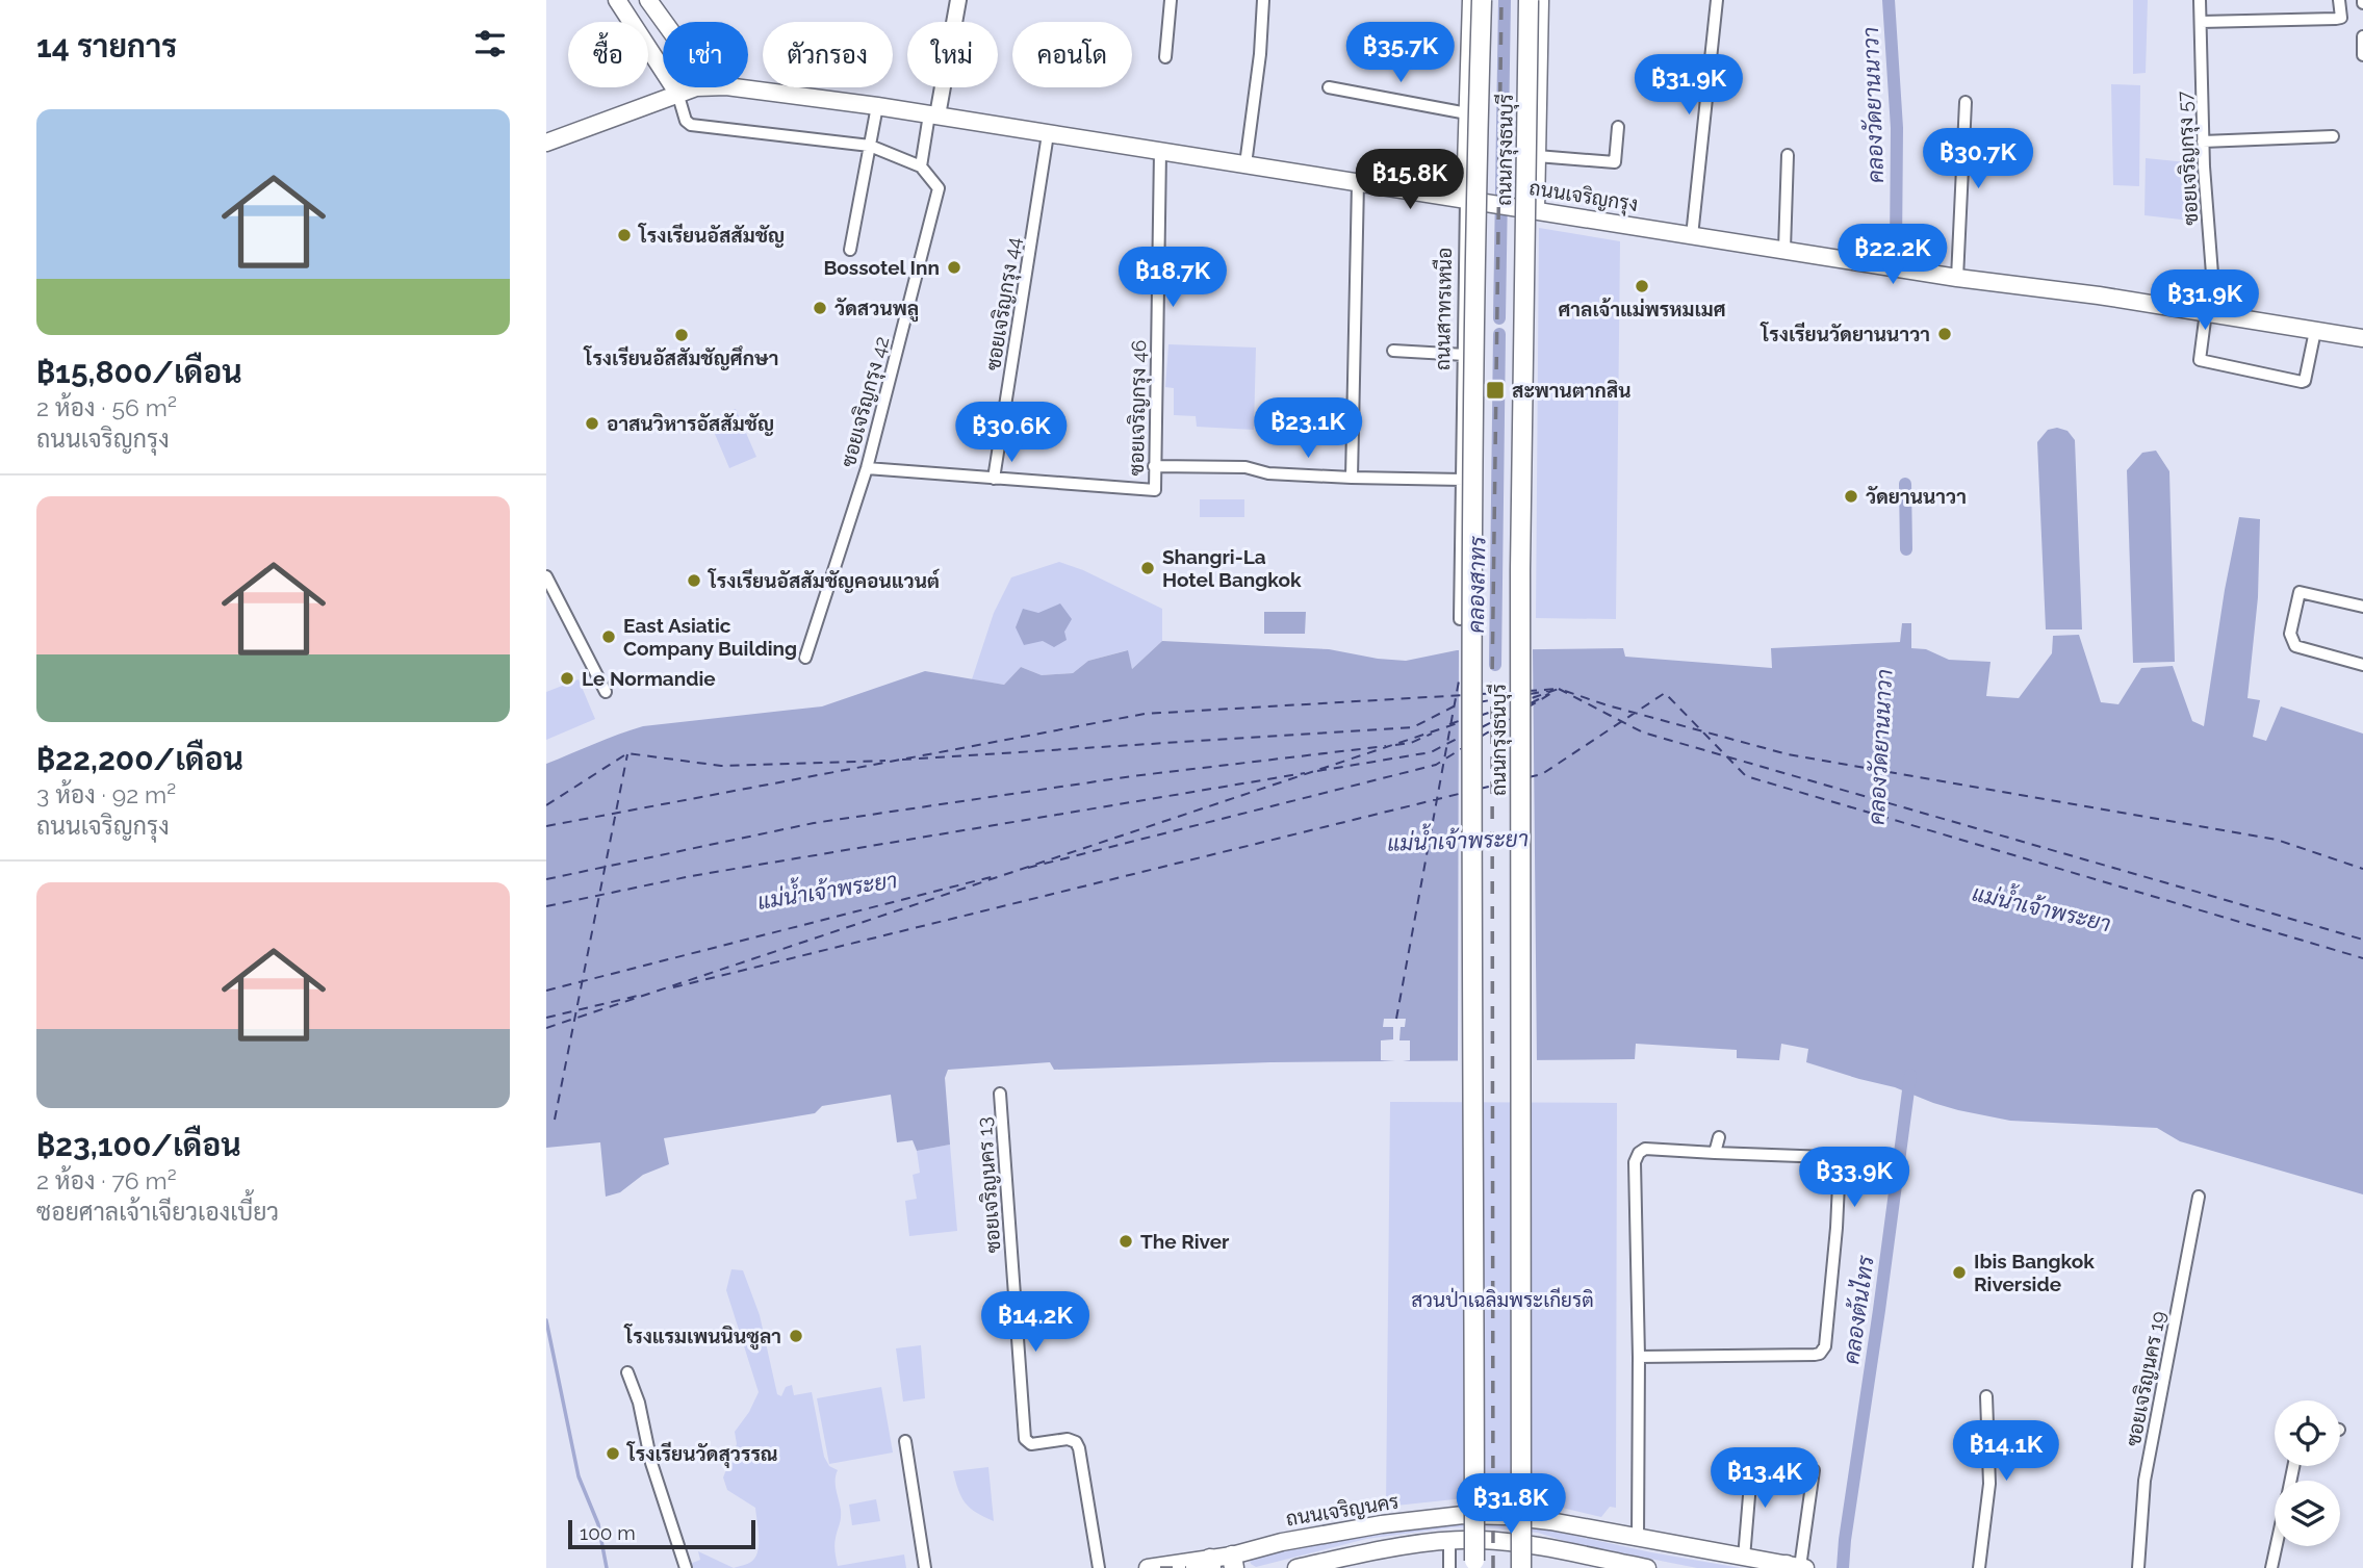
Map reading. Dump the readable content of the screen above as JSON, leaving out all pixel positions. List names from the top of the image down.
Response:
{
  "streets": {
    "main road": [
      "ถนนกรุงธนบุรี",
      "ถนนเจริญกรุง",
      "ถนนสาทรเหนือ",
      "ถนนเจริญนคร"
    ],
    "street": [
      "ซอยเจริญกรุง 57",
      "ซอยเจริญกรุง 44",
      "ซอยเจริญกรุง 42",
      "ซอยเจริญกรุง 46",
      "ซอยเจริญนคร 13",
      "ซอยเจริญนคร 19"
    ]
  },
  "crossings": [
    ["ซอยเจริญกรุง 57", "ถนนเจริญกรุง"],
    ["ถนนเจริญกรุง", "ซอยเจริญกรุง 44"],
    ["ถนนเจริญกรุง", "ถนนสาทรเหนือ"],
    ["ถนนเจริญกรุง", "ซอยเจริญกรุง 46"],
    ["ซอยเจริญกรุง 44", "ซอยเจริญกรุง 46"]
  ],
  "water": [
    "คลองวัดยานนาวา",
    "คลองสาทร",
    "แม่น้ำเจ้าพระยา",
    "คลองต้นไทร"
  ],
  "parks": ["สวนป่าเฉลิมพระเกียรติ"],
  "places": {
    "other": [
      "โรงเรียนอัสสัมชัญ",
      "Bossotel Inn",
      "ศาลเจ้าแม่พรหมเมศ",
      "วัดสวนพลู",
      "โรงเรียนวัดยานนาวา",
      "โรงเรียนอัสสัมชัญศึกษา",
      "อาสนวิหารอัสสัมชัญ",
      "วัดยานนาวา",
      "Shangri-La Hotel Bangkok",
      "โรงเรียนอัสสัมชัญคอนแวนต์",
      "East Asiatic Company Building",
      "Le Normandie",
      "The River",
      "Ibis Bangkok Riverside",
      "โรงแรมเพนนินซูลา",
      "โรงเรียนวัดสุวรรณ"
    ],
    "transit": ["สะพานตากสิน"]
  },
  "scale_bar": "100 m",
  "page": {
    "heading": "14 รายการ",
    "price": [
      "฿35.7K",
      "฿31.9K",
      "฿30.7K",
      "฿15.8K",
      "฿22.2K",
      "฿18.7K",
      "฿31.9K",
      "฿23.1K",
      "฿30.6K",
      "฿33.9K",
      "฿14.2K",
      "฿14.1K",
      "฿13.4K",
      "฿31.8K"
    ],
    "chip": [
      "ซื้อ",
      "เช่า",
      "ตัวกรอง",
      "ใหม่",
      "คอนโด"
    ],
    "list": [
      {
        "name": "฿15,800/เดือน",
        "note": "2 ห้อง · 56 m² · ถนนเจริญกรุง"
      },
      {
        "name": "฿22,200/เดือน",
        "note": "3 ห้อง · 92 m² · ถนนเจริญกรุง"
      },
      {
        "name": "฿23,100/เดือน",
        "note": "2 ห้อง · 76 m² · ซอยศาลเจ้าเจียวเองเบี้ยว"
      }
    ],
    "scale": "100 m"
  }
}
